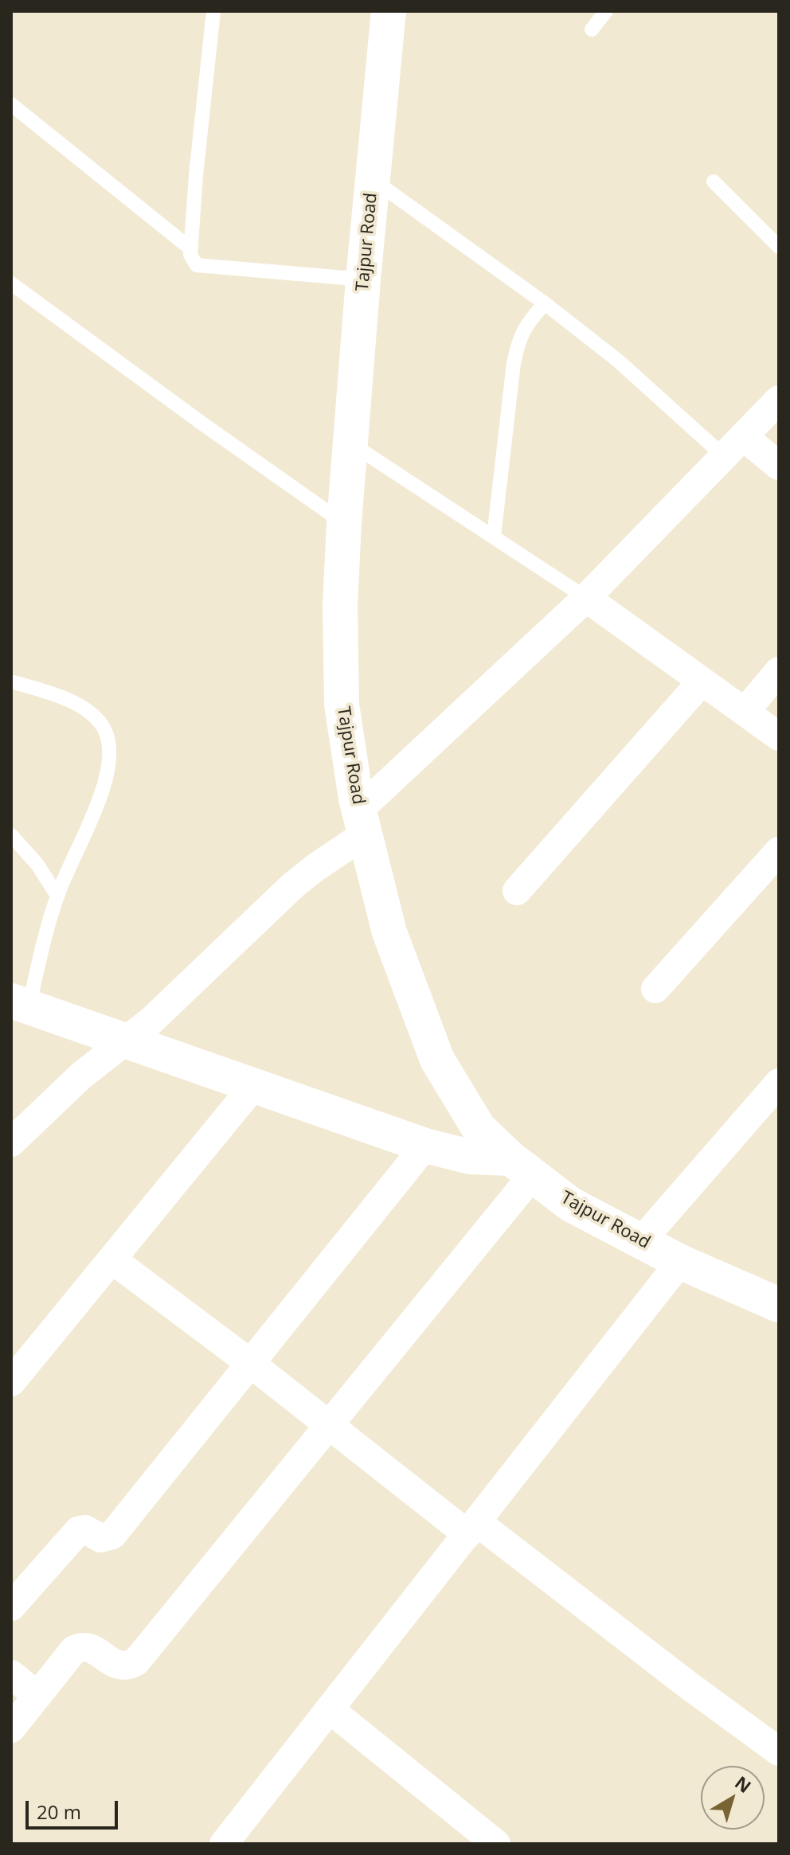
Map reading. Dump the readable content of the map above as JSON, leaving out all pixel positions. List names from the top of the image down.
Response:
{
  "streets": {
    "main road": ["Tajpur Road"]
  },
  "scale_bar": "20 m",
  "north": "top right"
}
